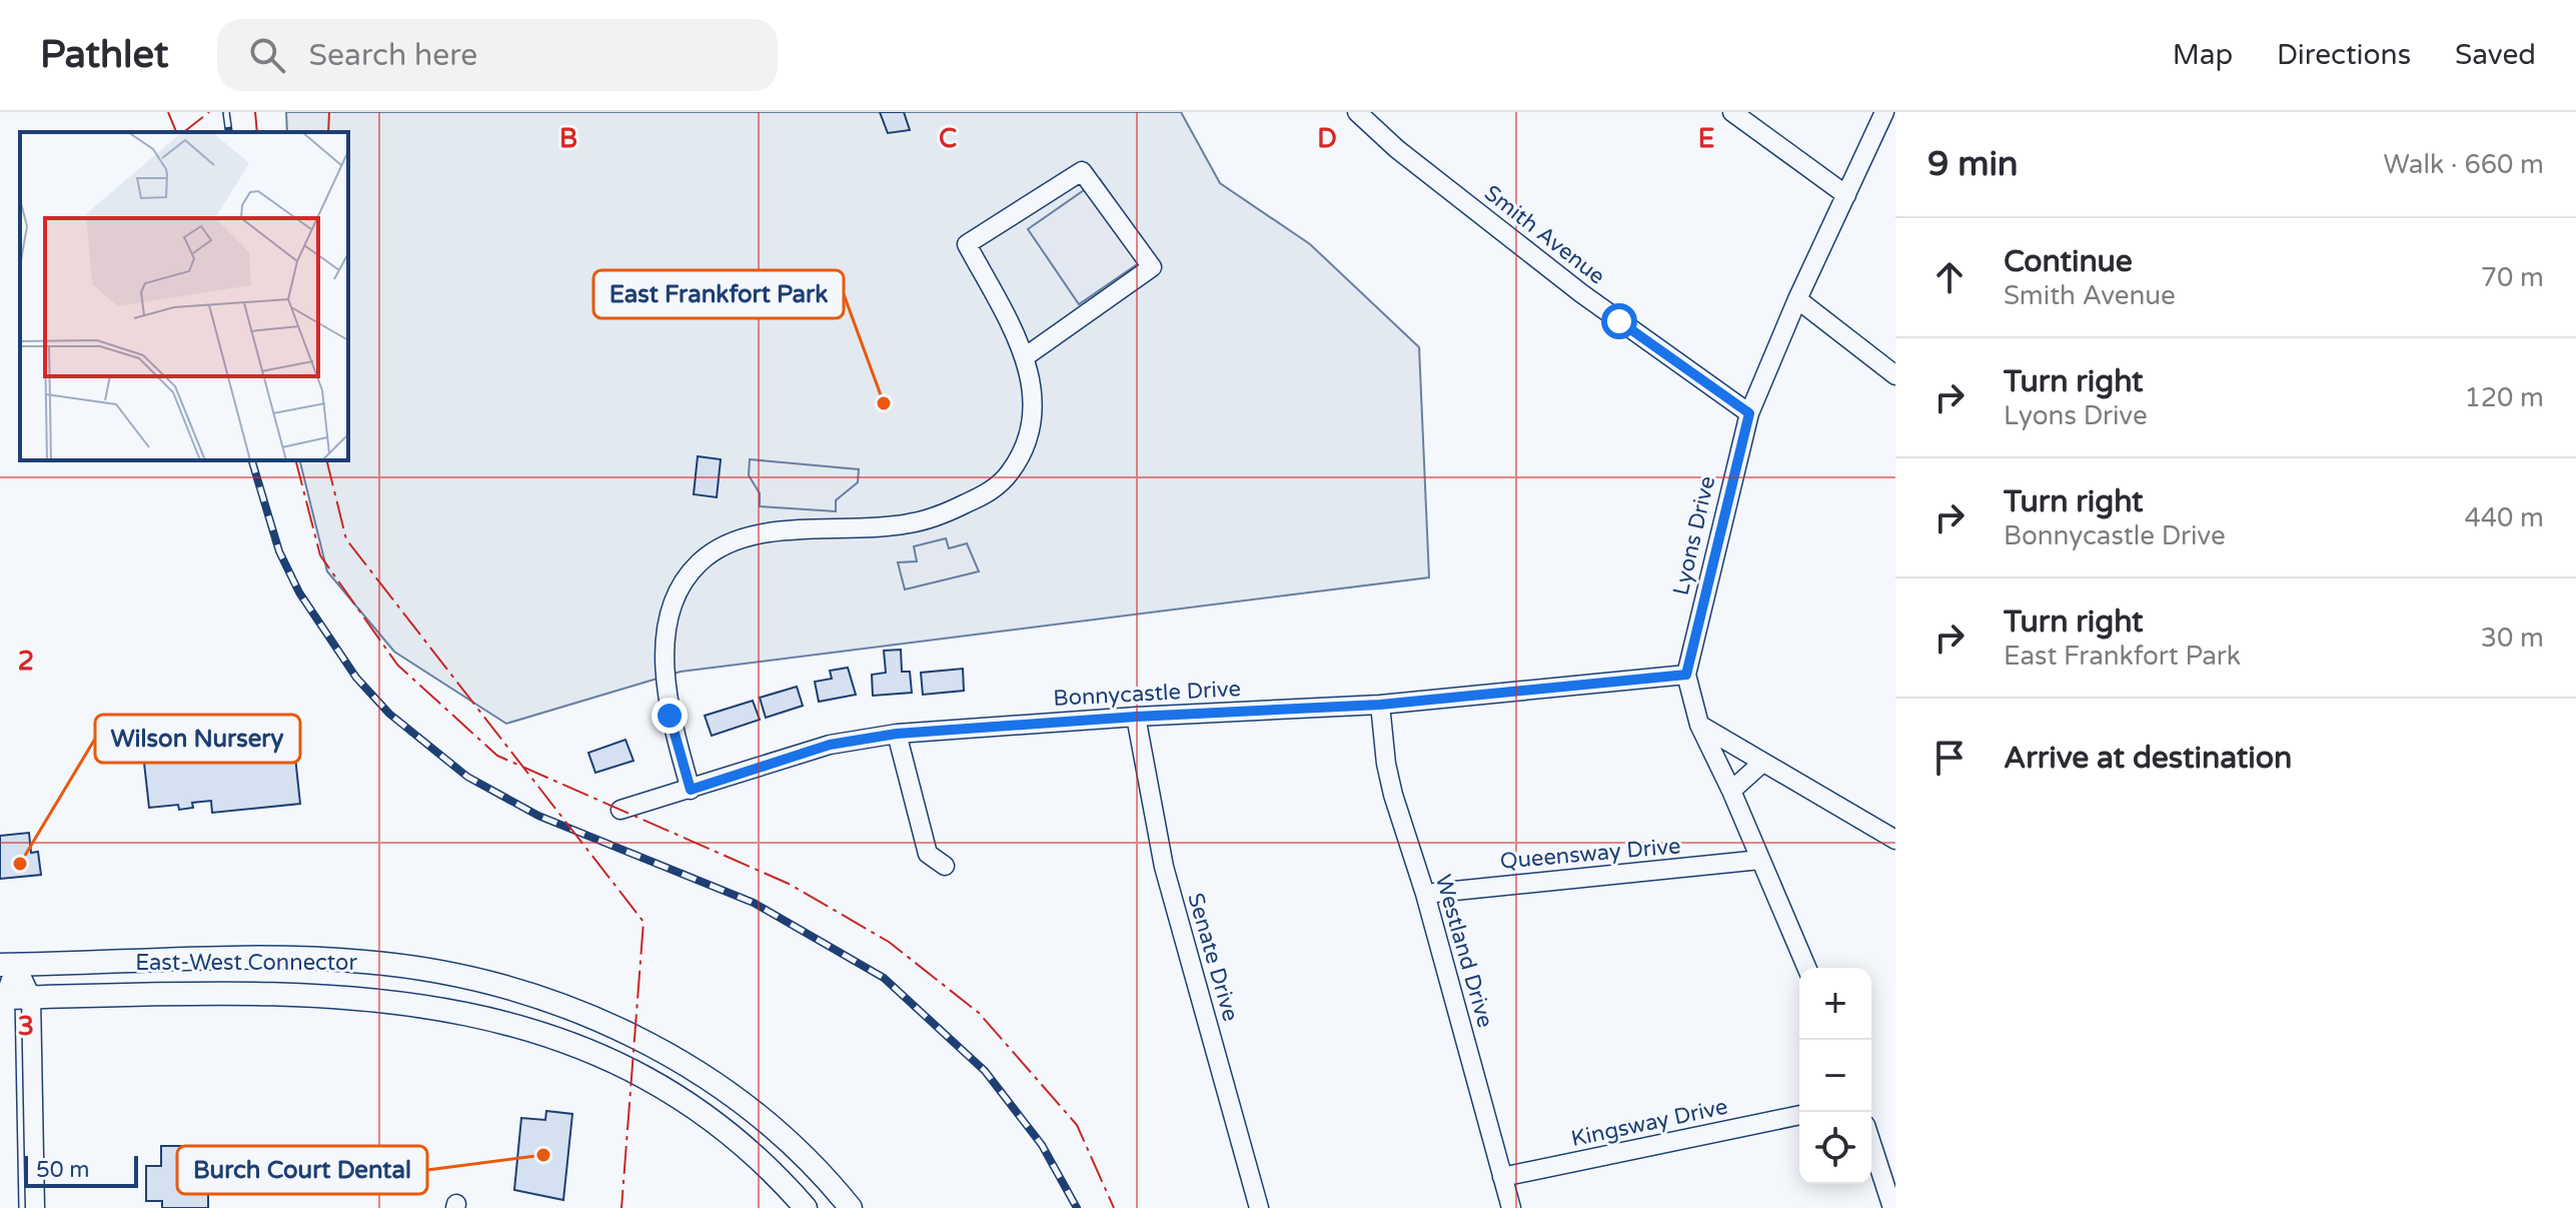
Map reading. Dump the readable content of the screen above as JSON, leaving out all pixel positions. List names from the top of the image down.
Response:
{
  "streets": {
    "main road": ["East-West Connector"],
    "street": [
      "Smith Avenue",
      "Lyons Drive",
      "Bonnycastle Drive",
      "Queensway Drive",
      "Westland Drive",
      "Senate Drive",
      "Kingsway Drive"
    ]
  },
  "crossings": [
    ["Smith Avenue", "Lyons Drive"],
    ["Lyons Drive", "Bonnycastle Drive"],
    ["Lyons Drive", "Queensway Drive"],
    ["Bonnycastle Drive", "Westland Drive"],
    ["Bonnycastle Drive", "Senate Drive"],
    ["Queensway Drive", "Westland Drive"],
    ["Westland Drive", "Kingsway Drive"]
  ],
  "places": ["East Frankfort Park", "Wilson Nursery", "Burch Court Dental"],
  "scale_bar": "50 m",
  "page": {
    "header": "Pathlet",
    "search": "Search here",
    "nav": ["Map", "Directions", "Saved"],
    "heading": ["9 min", "Walk · 660 m"],
    "list": [
      ["Continue", "Smith Avenue", "70 m"],
      ["Turn right", "Lyons Drive", "120 m"],
      ["Turn right", "Bonnycastle Drive", "440 m"],
      ["Turn right", "East Frankfort Park", "30 m"],
      "Arrive at destination"
    ],
    "map_buttons": ["+", "−"],
    "scale": "50 m"
  },
  "grid": {
    "columns": [
      "B",
      "C",
      "D",
      "E"
    ],
    "rows": ["2", "3"]
  }
}
